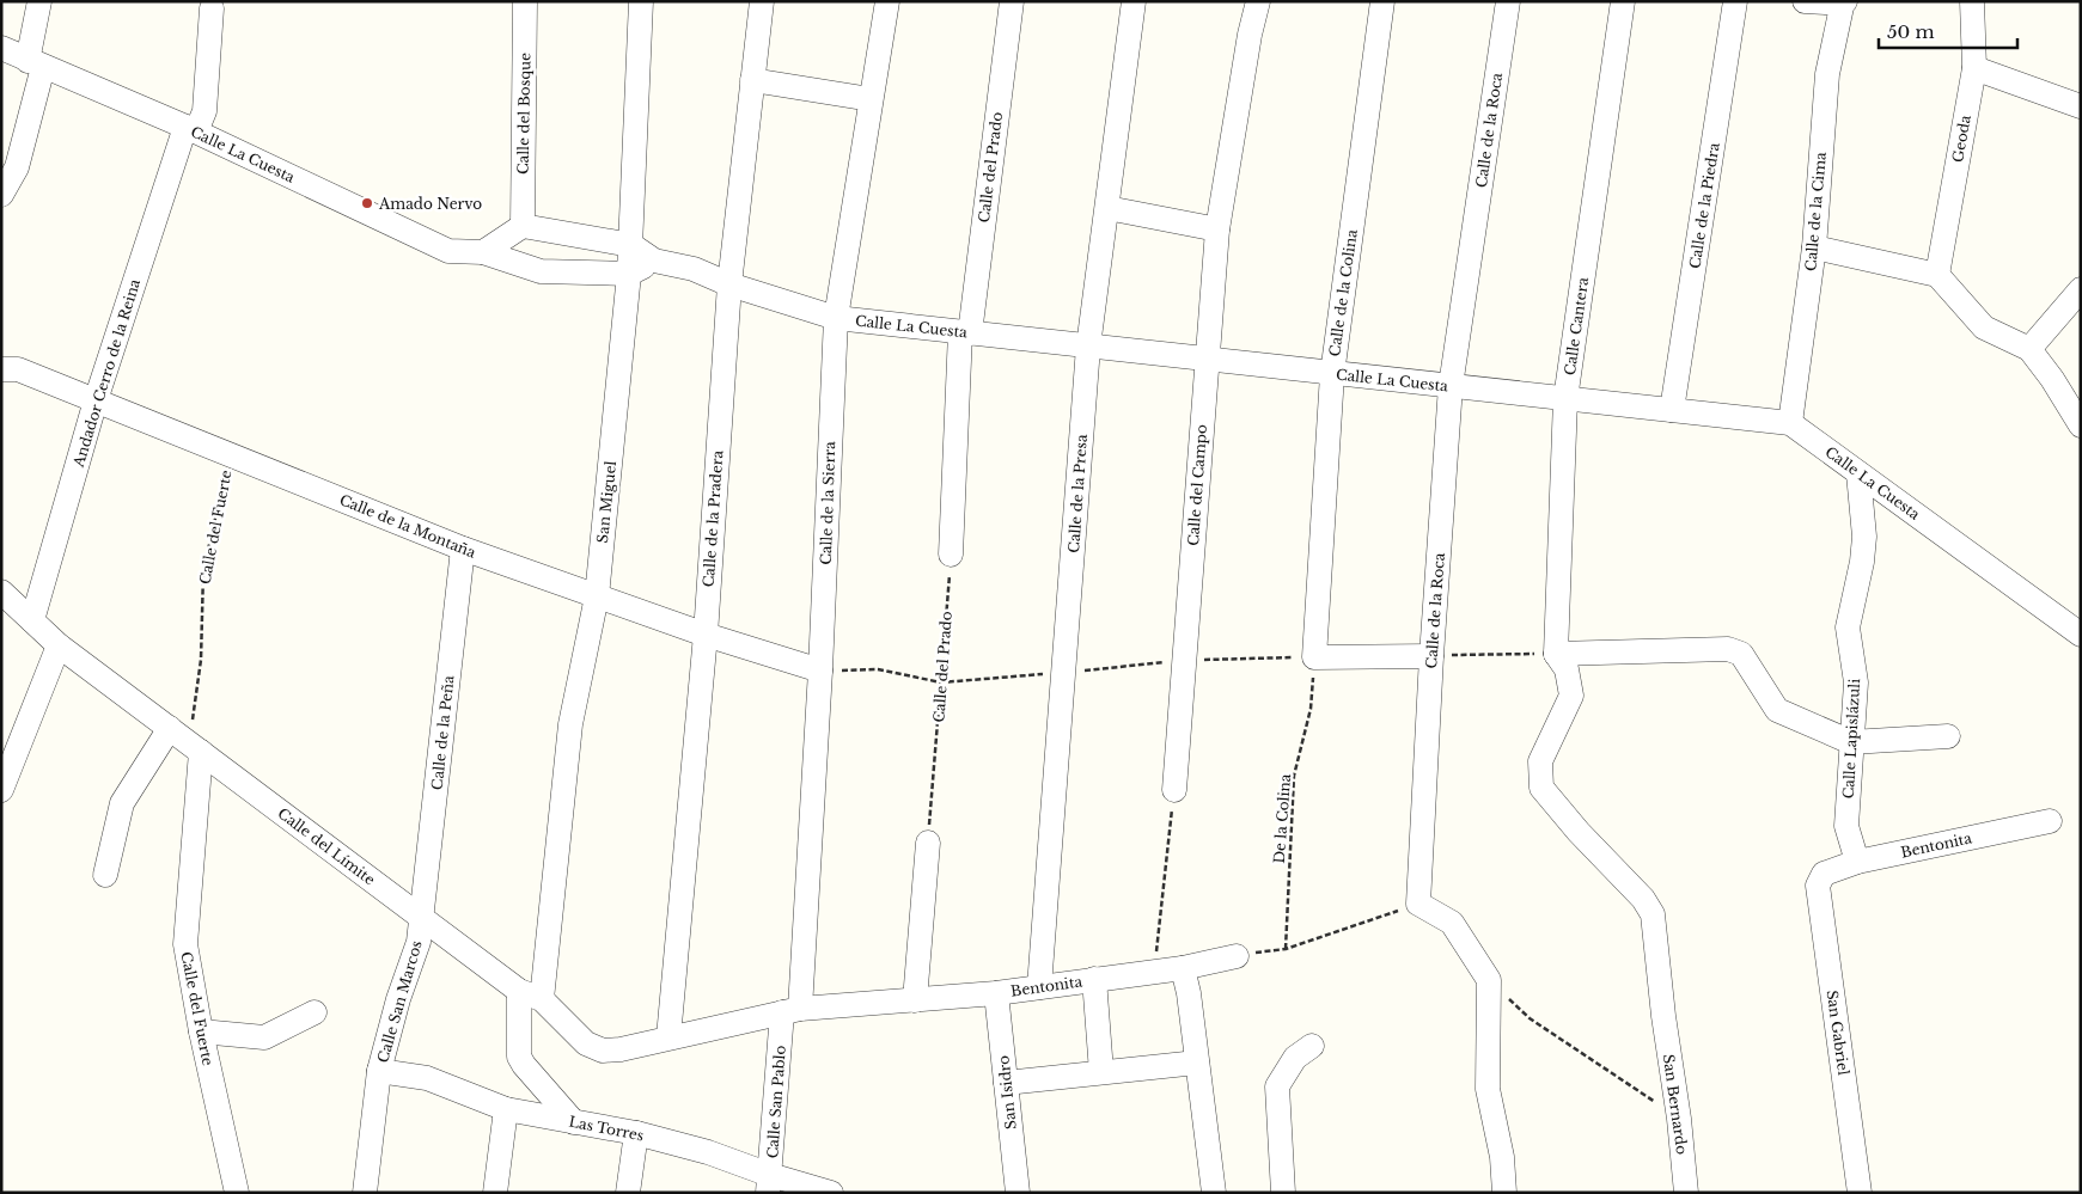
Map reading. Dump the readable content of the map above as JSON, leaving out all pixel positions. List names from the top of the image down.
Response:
{
  "streets": {
    "street": [
      "Calle del Bosque",
      "Calle de la Roca",
      "Geoda",
      "Calle La Cuesta",
      "Calle del Prado",
      "Calle de la Piedra",
      "Calle de la Cima",
      "Calle de la Colina",
      "Calle Cantera",
      "Andador Cerro de la Reina",
      "Calle del Campo",
      "Calle de la Presa",
      "San Miguel",
      "Calle de la Sierra",
      "Calle de la Pradera",
      "Calle de la Montaña",
      "Calle del Fuerte",
      "Calle de la Peña",
      "Calle Lapislázuli",
      "Bentonita",
      "Calle del Límite",
      "Calle San Marcos",
      "San Gabriel",
      "San Isidro",
      "Calle San Pablo",
      "San Bernardo",
      "Las Torres"
    ],
    "path": ["De la Colina"]
  },
  "crossings": [
    ["Calle del Bosque", "Calle La Cuesta"],
    ["Calle de la Roca", "Calle La Cuesta"],
    ["Calle La Cuesta", "Calle del Prado"],
    ["Calle La Cuesta", "Calle de la Piedra"],
    ["Calle La Cuesta", "Calle de la Cima"],
    ["Calle La Cuesta", "Calle de la Colina"],
    ["Calle La Cuesta", "Calle Cantera"],
    ["Calle La Cuesta", "Andador Cerro de la Reina"],
    ["Calle La Cuesta", "Calle del Campo"],
    ["Calle La Cuesta", "Calle de la Presa"],
    ["Calle La Cuesta", "San Miguel"],
    ["Calle La Cuesta", "Calle de la Sierra"],
    ["Calle La Cuesta", "Calle de la Pradera"],
    ["Calle La Cuesta", "Calle Lapislázuli"],
    ["Calle de la Colina", "De la Colina"],
    ["Calle Cantera", "San Bernardo"],
    ["Andador Cerro de la Reina", "Calle de la Montaña"],
    ["Andador Cerro de la Reina", "Calle del Límite"],
    ["Calle de la Presa", "Bentonita"],
    ["San Miguel", "Calle de la Montaña"],
    ["San Miguel", "Calle del Límite"],
    ["Calle de la Sierra", "Calle de la Montaña"],
    ["Calle de la Sierra", "Bentonita"],
    ["Calle de la Sierra", "Calle San Pablo"],
    ["Calle de la Pradera", "Calle de la Montaña"],
    ["Calle de la Pradera", "Bentonita"],
    ["Calle de la Pradera", "Calle del Límite"],
    ["Calle de la Montaña", "Calle del Fuerte"],
    ["Calle de la Montaña", "Calle de la Peña"],
    ["Calle del Fuerte", "Calle del Límite"],
    ["Calle de la Peña", "Calle del Límite"],
    ["Calle de la Peña", "Calle San Marcos"],
    ["Calle Lapislázuli", "Bentonita"],
    ["Bentonita", "Calle del Límite"],
    ["Bentonita", "San Gabriel"],
    ["Bentonita", "San Isidro"],
    ["Bentonita", "Calle San Pablo"],
    ["Calle del Límite", "Calle San Marcos"],
    ["Calle San Marcos", "Las Torres"],
    ["Calle San Pablo", "Las Torres"]
  ],
  "places": ["Amado Nervo"],
  "scale_bar": "50 m"
}
